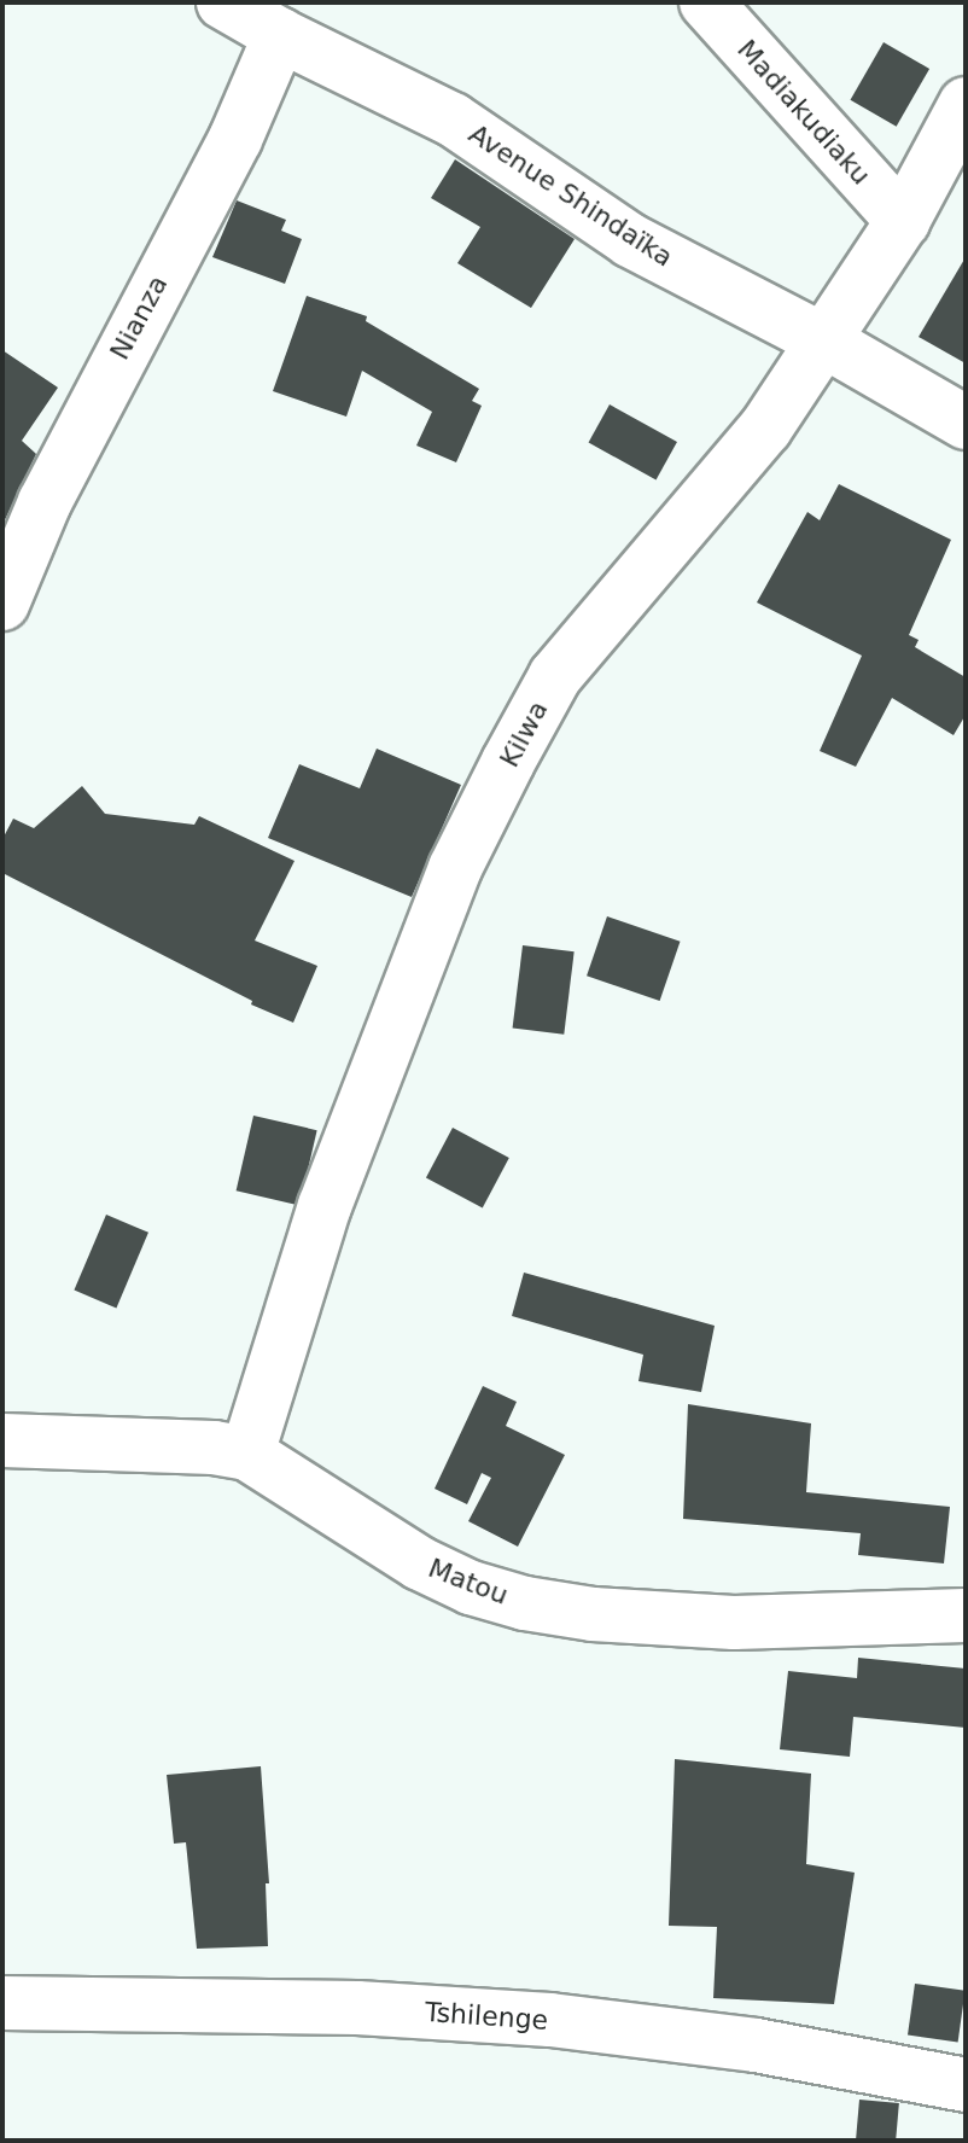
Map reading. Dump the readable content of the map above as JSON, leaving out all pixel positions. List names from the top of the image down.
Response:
{
  "streets": {
    "street": [
      "Madiakudiaku",
      "Avenue Shindaïka",
      "Nianza",
      "Kilwa",
      "Matou",
      "Tshilenge"
    ]
  },
  "crossings": [
    ["Madiakudiaku", "Kilwa"],
    ["Avenue Shindaïka", "Nianza"],
    ["Avenue Shindaïka", "Kilwa"],
    ["Kilwa", "Matou"]
  ]
}
